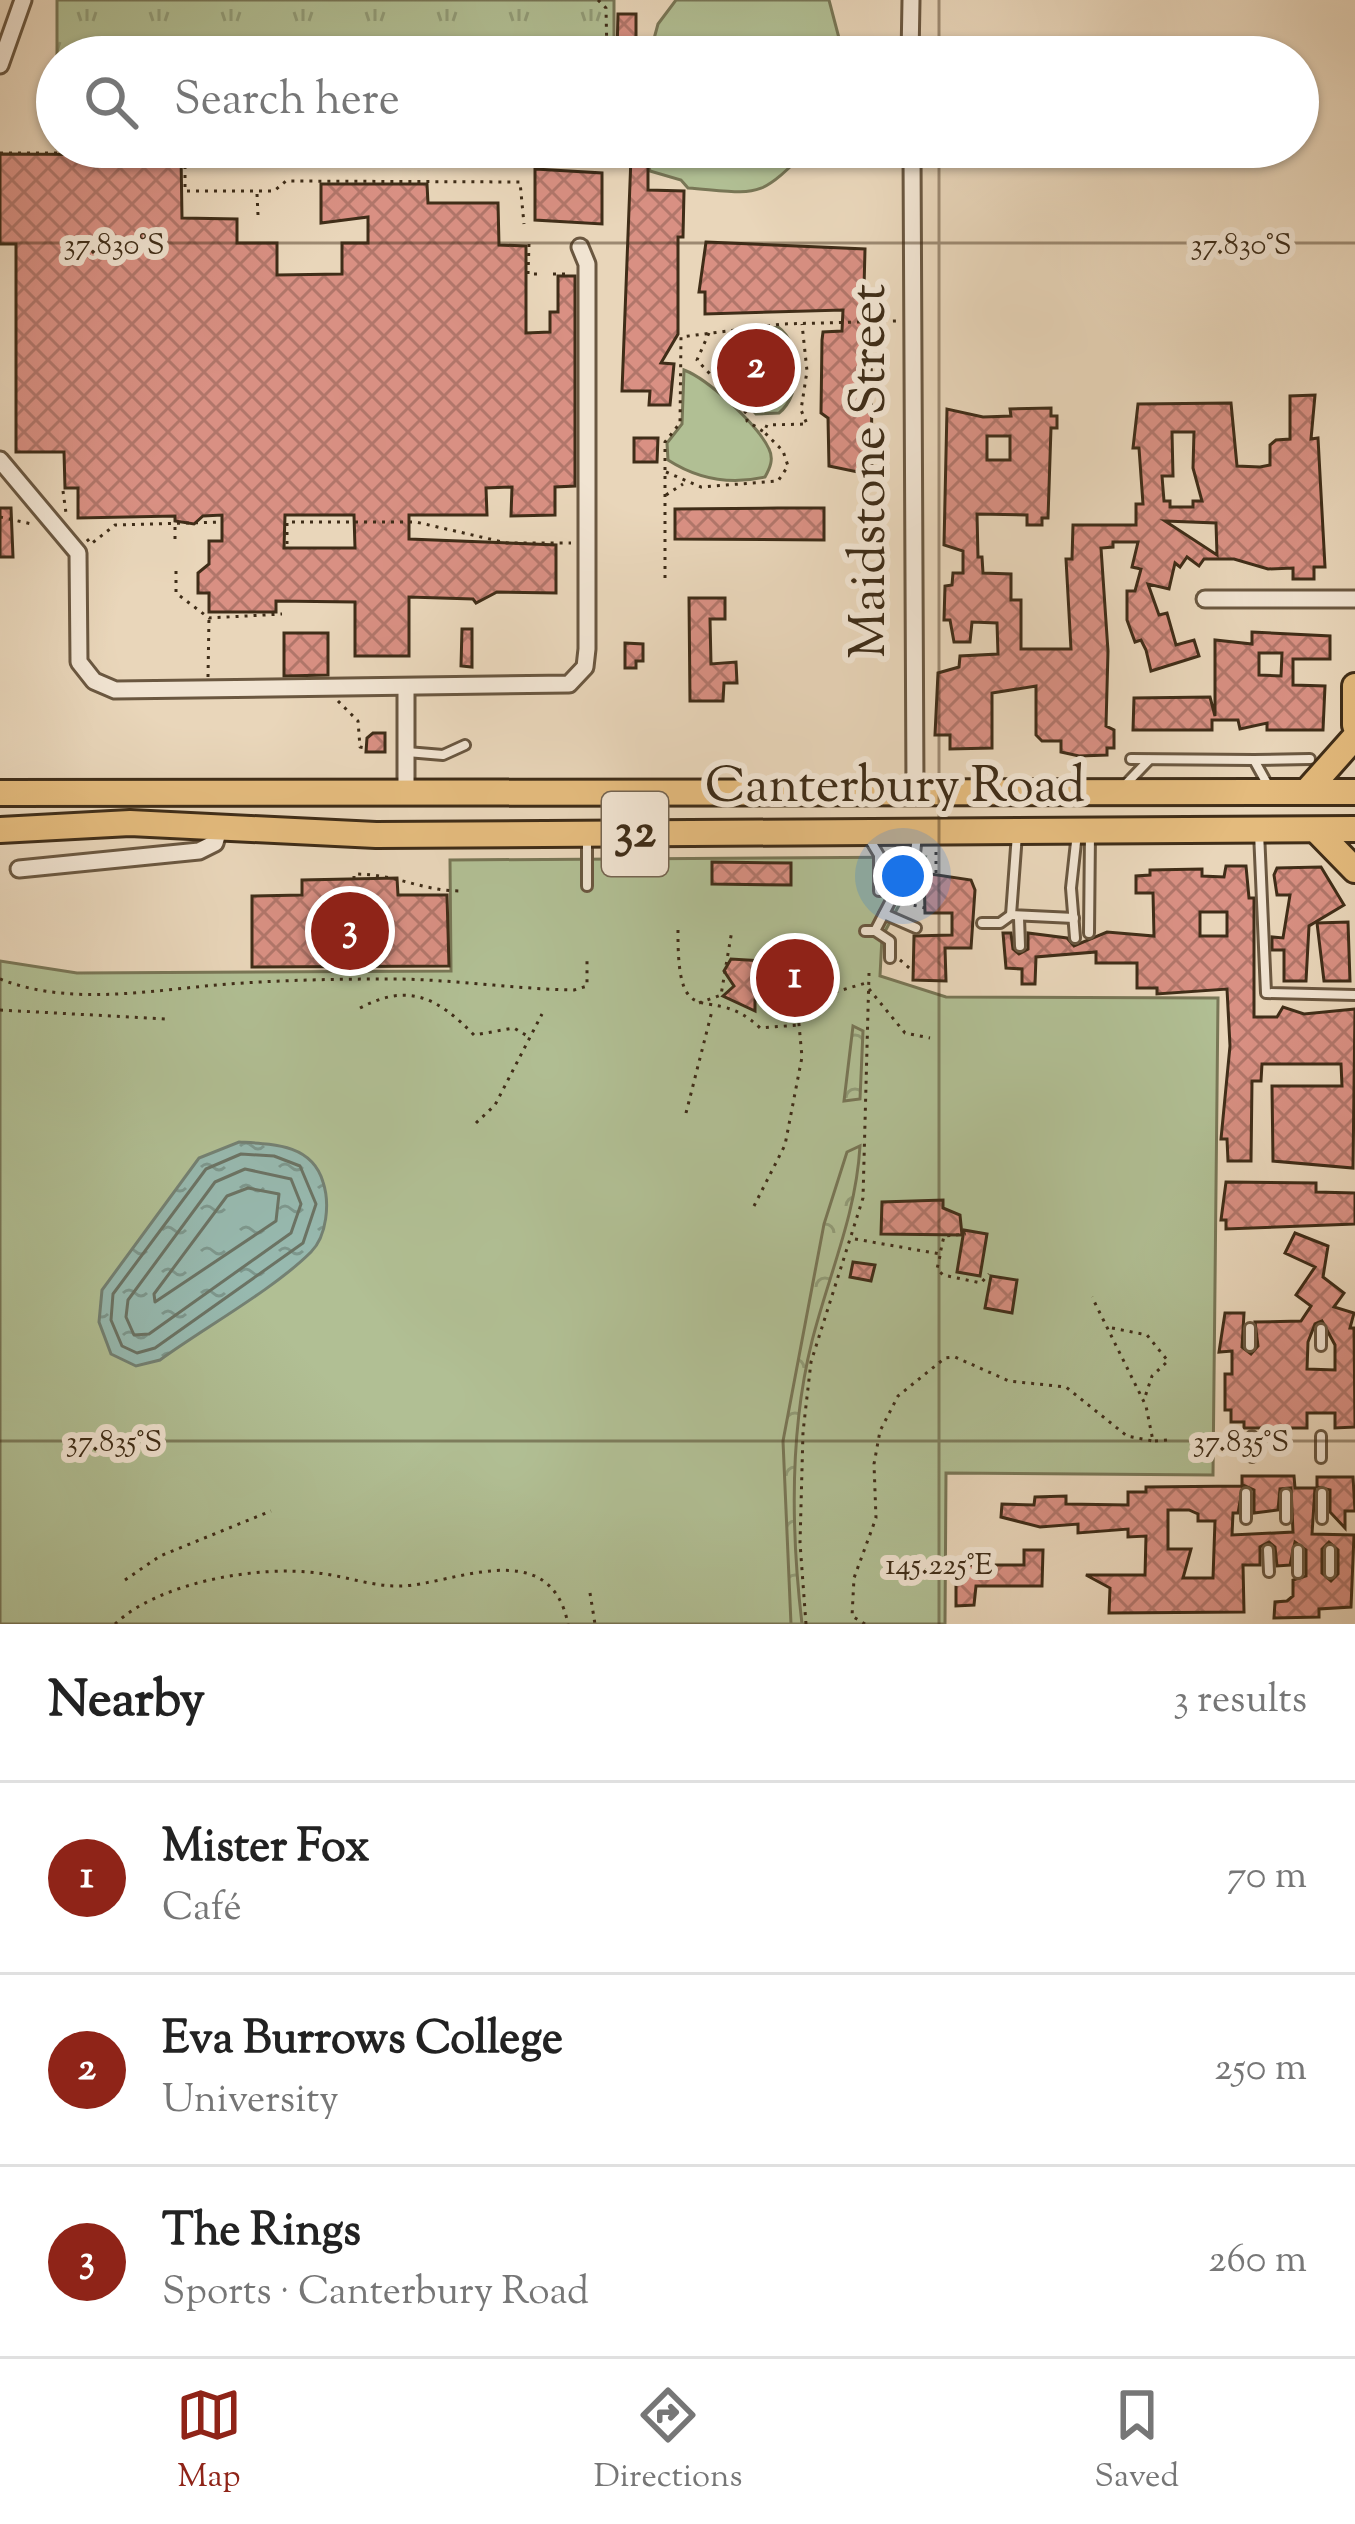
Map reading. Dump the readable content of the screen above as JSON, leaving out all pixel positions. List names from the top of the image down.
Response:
{
  "streets": {
    "main road": ["Canterbury Road", "32"],
    "street": ["Maidstone Street"]
  },
  "crossings": [
    ["Maidstone Street", "Canterbury Road"]
  ],
  "page": {
    "search": "Search here",
    "pins": ["2", "3", "1"],
    "heading": ["Nearby", "3 results"],
    "list": [
      {
        "mark": "1",
        "name": "Mister Fox",
        "note": "Café",
        "value": "70 m"
      },
      {
        "mark": "2",
        "name": "Eva Burrows College",
        "note": "University",
        "value": "250 m"
      },
      {
        "mark": "3",
        "name": "The Rings",
        "note": "Sports · Canterbury Road",
        "value": "260 m"
      }
    ],
    "nav": ["Map", "Directions", "Saved"]
  },
  "coordinates": ["37.830°S", "37.835°S", "145.225°E"]
}
